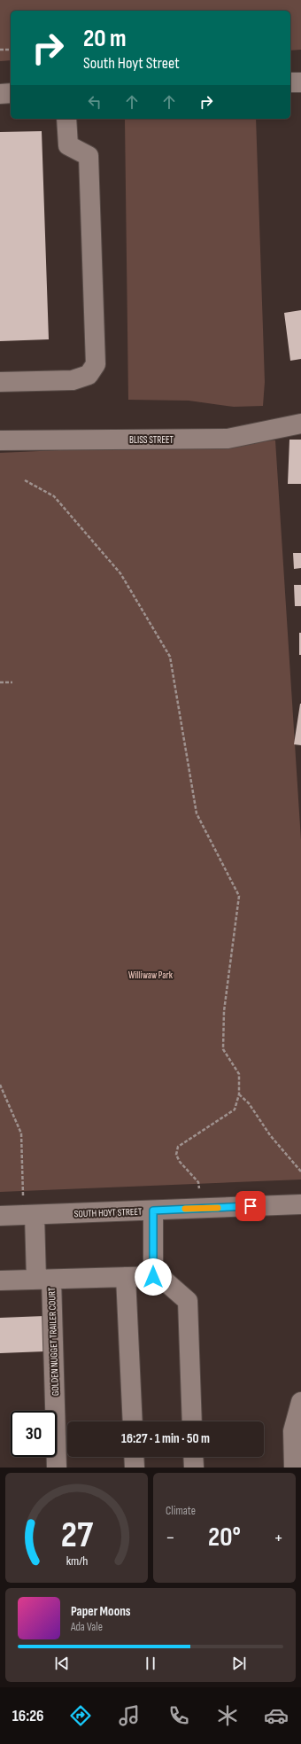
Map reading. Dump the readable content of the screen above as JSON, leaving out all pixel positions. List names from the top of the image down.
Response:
{
  "streets": {
    "street": ["BLISS STREET", "SOUTH HOYT STREET", "GOLDEN NUGGET TRAILER COURT"]
  },
  "crossings": [
    ["SOUTH HOYT STREET", "GOLDEN NUGGET TRAILER COURT"]
  ],
  "parks": ["Williwaw Park"],
  "page": {
    "turn": ["20 m", "South Hoyt Street"],
    "limit": "30",
    "trip": "16:27 · 1 min · 50 m",
    "tile": "Climate",
    "heat": ["−", "20°", "+"],
    "song": ["Paper Moons", "Ada Vale"],
    "tabs": "16:26",
    "gauge": ["27", "km/h"]
  }
}
